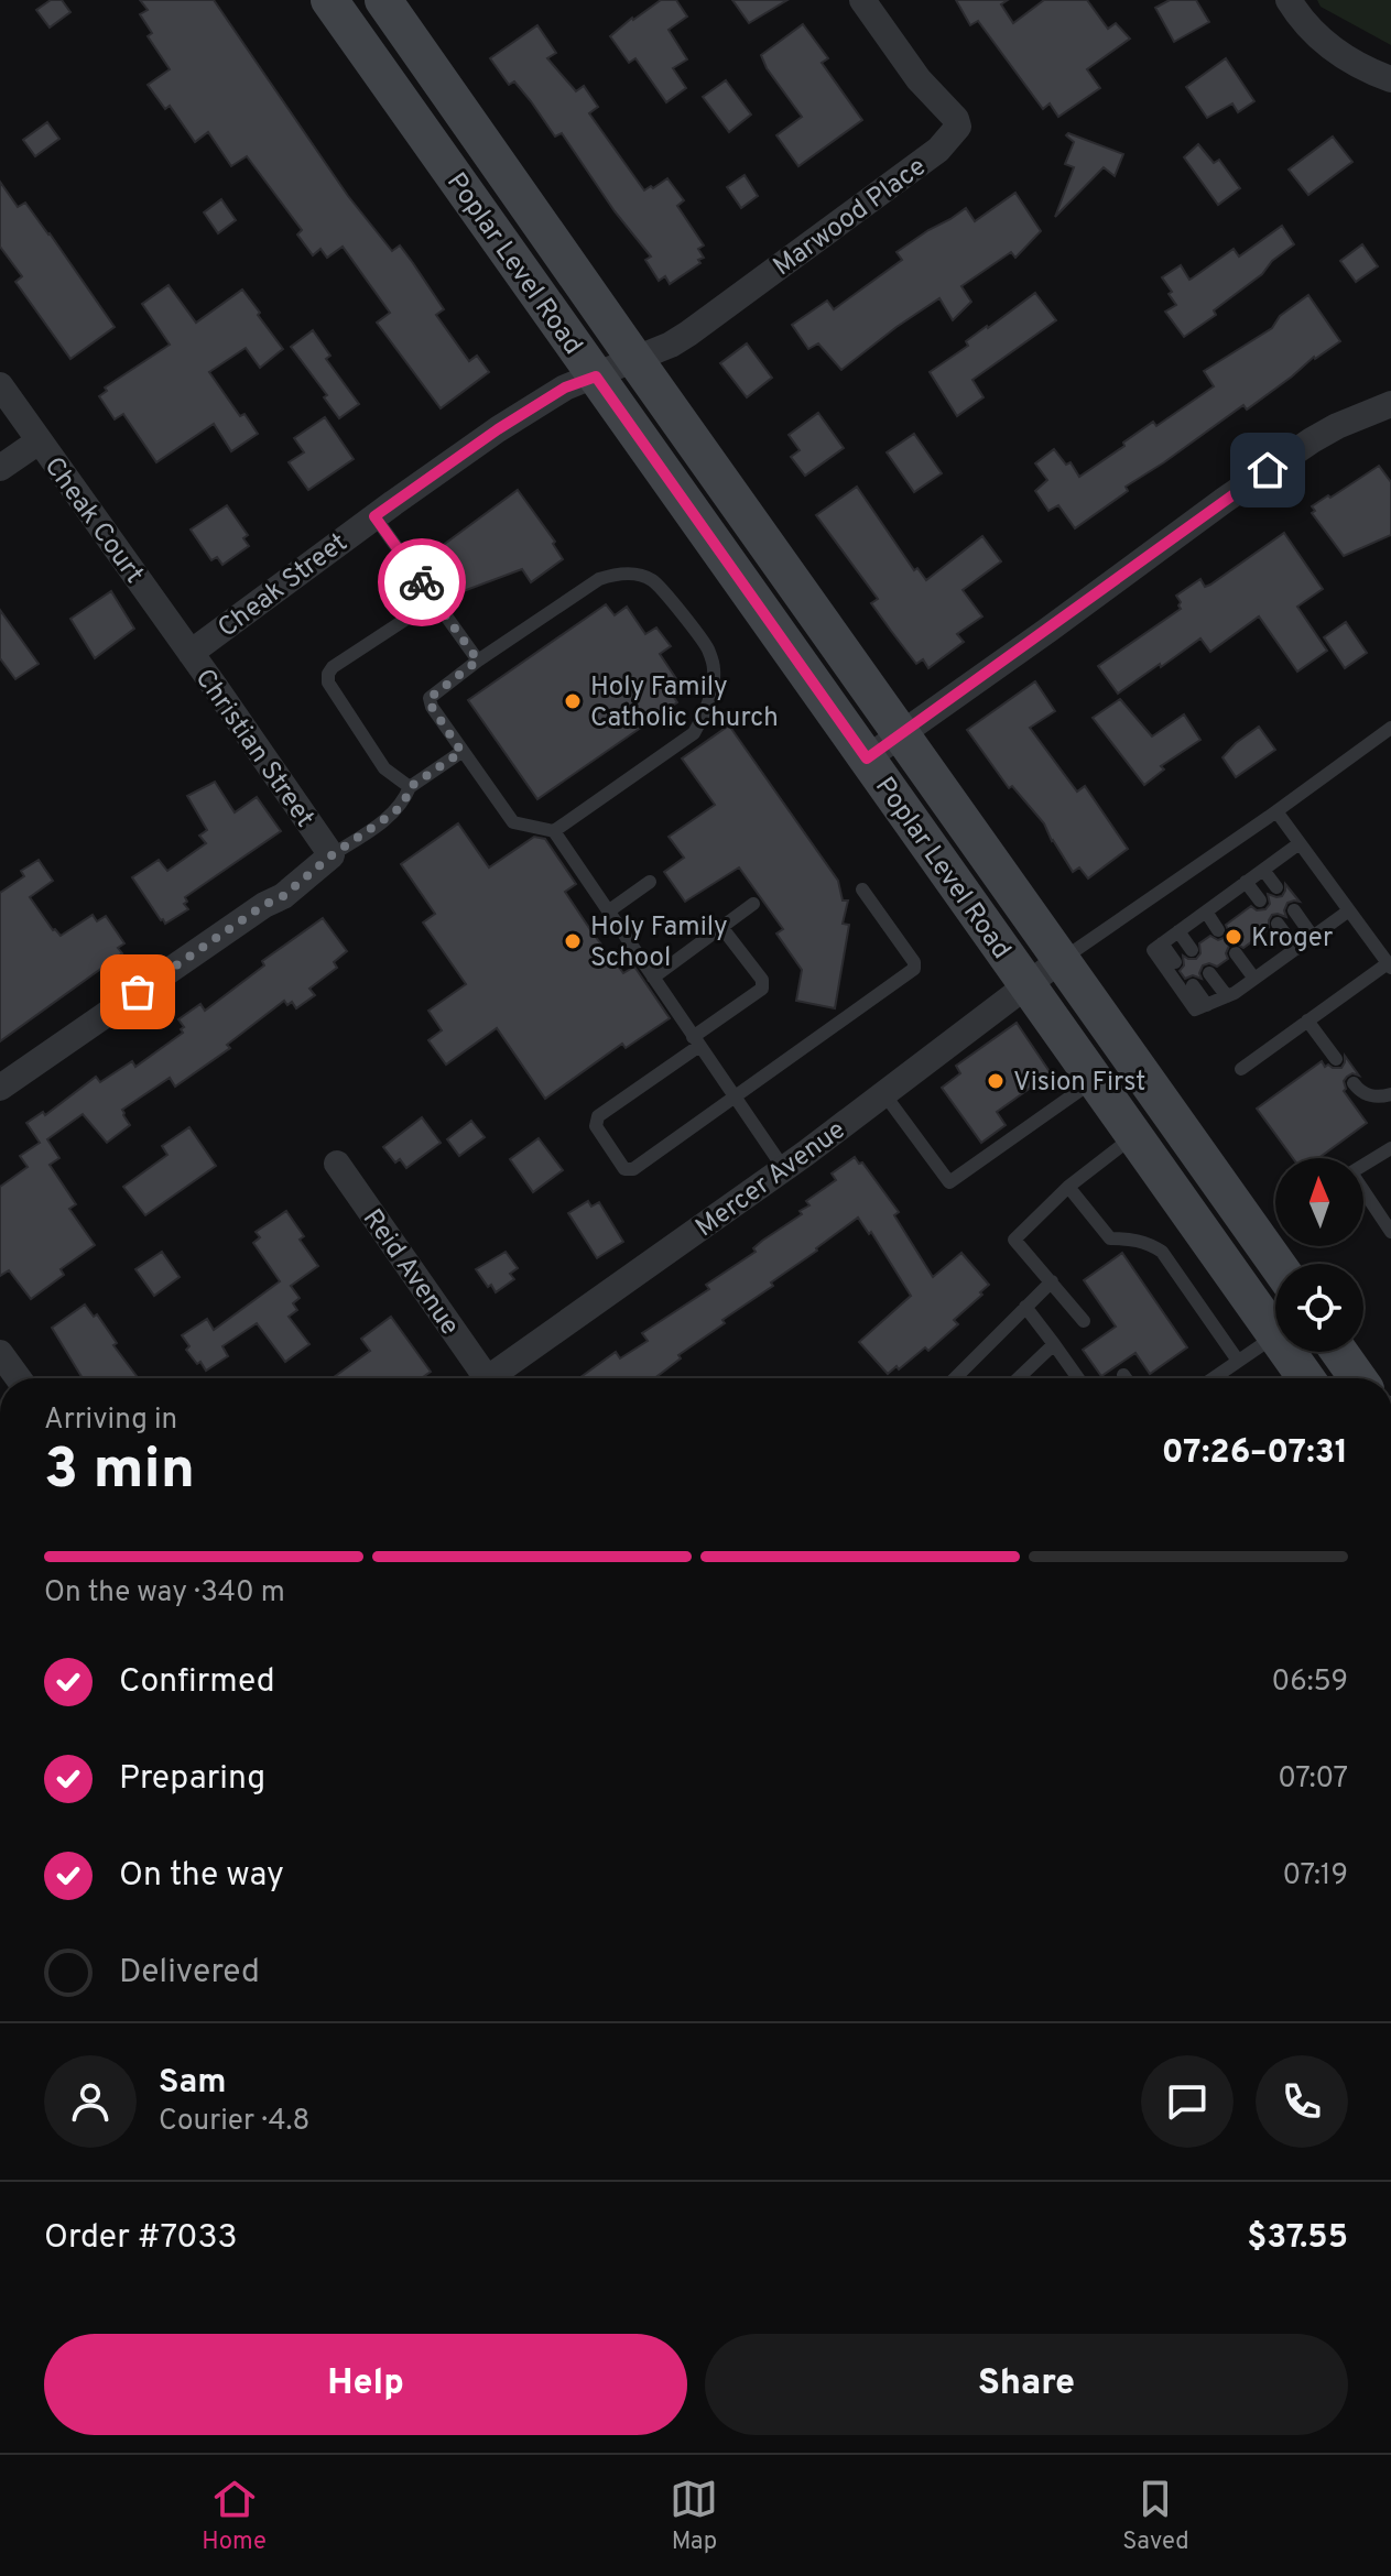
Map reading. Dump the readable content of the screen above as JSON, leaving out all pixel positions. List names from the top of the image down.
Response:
{
  "streets": {
    "main road": ["Poplar Level Road"],
    "street": [
      "Marwood Place",
      "Cheak Court",
      "Cheak Street",
      "Christian Street",
      "Mercer Avenue",
      "Reid Avenue"
    ]
  },
  "crossings": [
    ["Marwood Place", "Poplar Level Road"],
    ["Marwood Place", "Cheak Street"],
    ["Poplar Level Road", "Cheak Street"],
    ["Poplar Level Road", "Mercer Avenue"],
    ["Cheak Court", "Cheak Street"],
    ["Cheak Court", "Christian Street"],
    ["Cheak Street", "Christian Street"]
  ],
  "places": [
    "Holy Family Catholic Church",
    "Kroger",
    "Holy Family School",
    "Vision First"
  ],
  "north": "top",
  "page": {
    "heading": ["3 min", "Arriving in", "07:26–07:31"],
    "panel": [
      "Sam",
      "Courier · 4.8",
      "Order #7033",
      "$37.55"
    ],
    "bar": "On the way · 340 m",
    "list": [
      ["Confirmed", "06:59"],
      ["Preparing", "07:07"],
      ["On the way", "07:19"],
      "Delivered"
    ],
    "buttons": ["Help", "Share"],
    "tabs": ["Home", "Map", "Saved"]
  }
}
